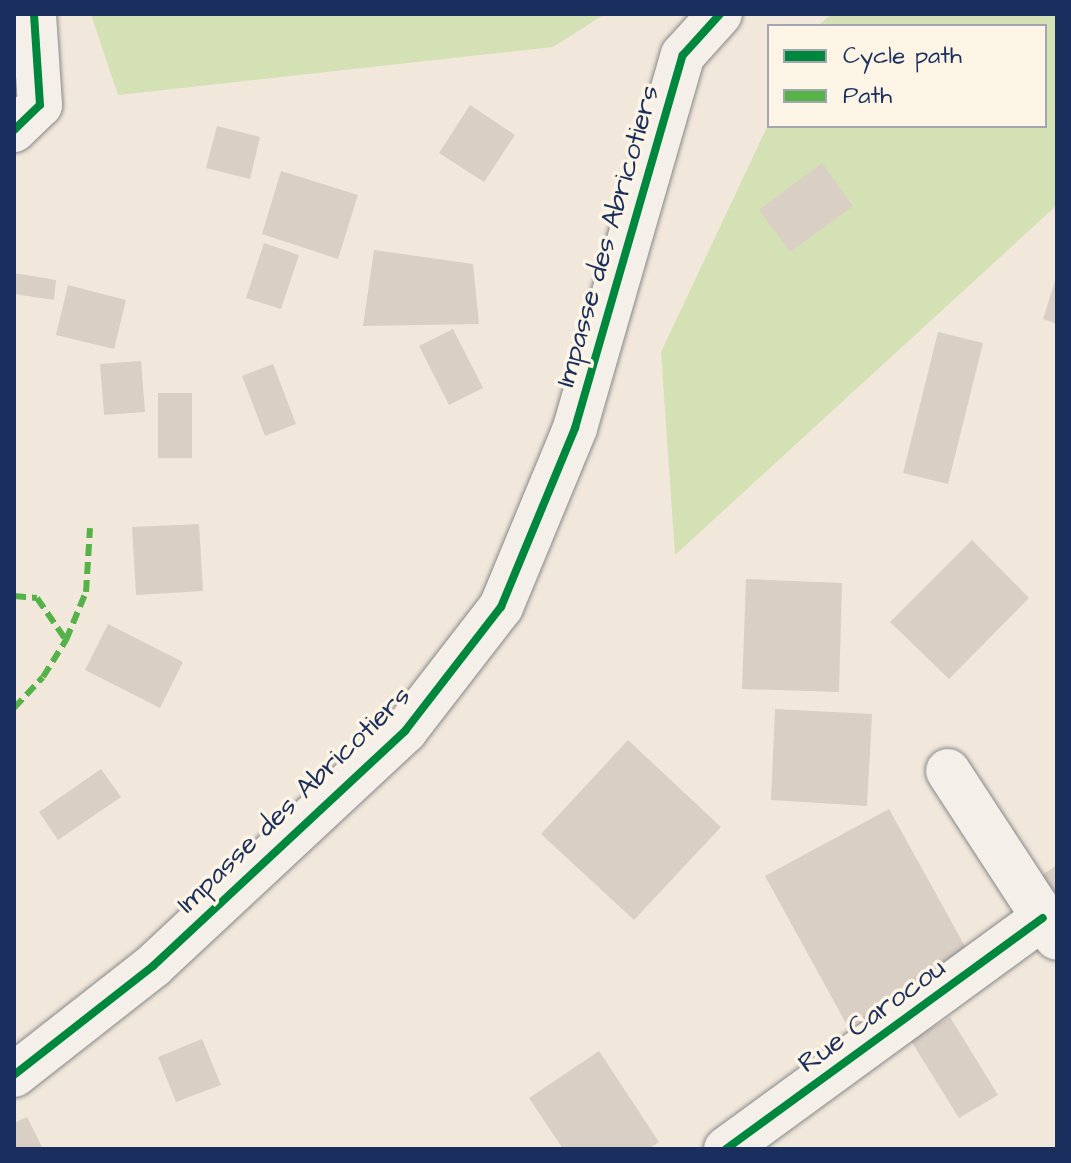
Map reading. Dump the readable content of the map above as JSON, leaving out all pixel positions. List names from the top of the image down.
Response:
{
  "streets": {
    "street": ["Impasse des Abricotiers", "Rue Carocou"]
  },
  "legend": ["Cycle path", "Path"]
}
